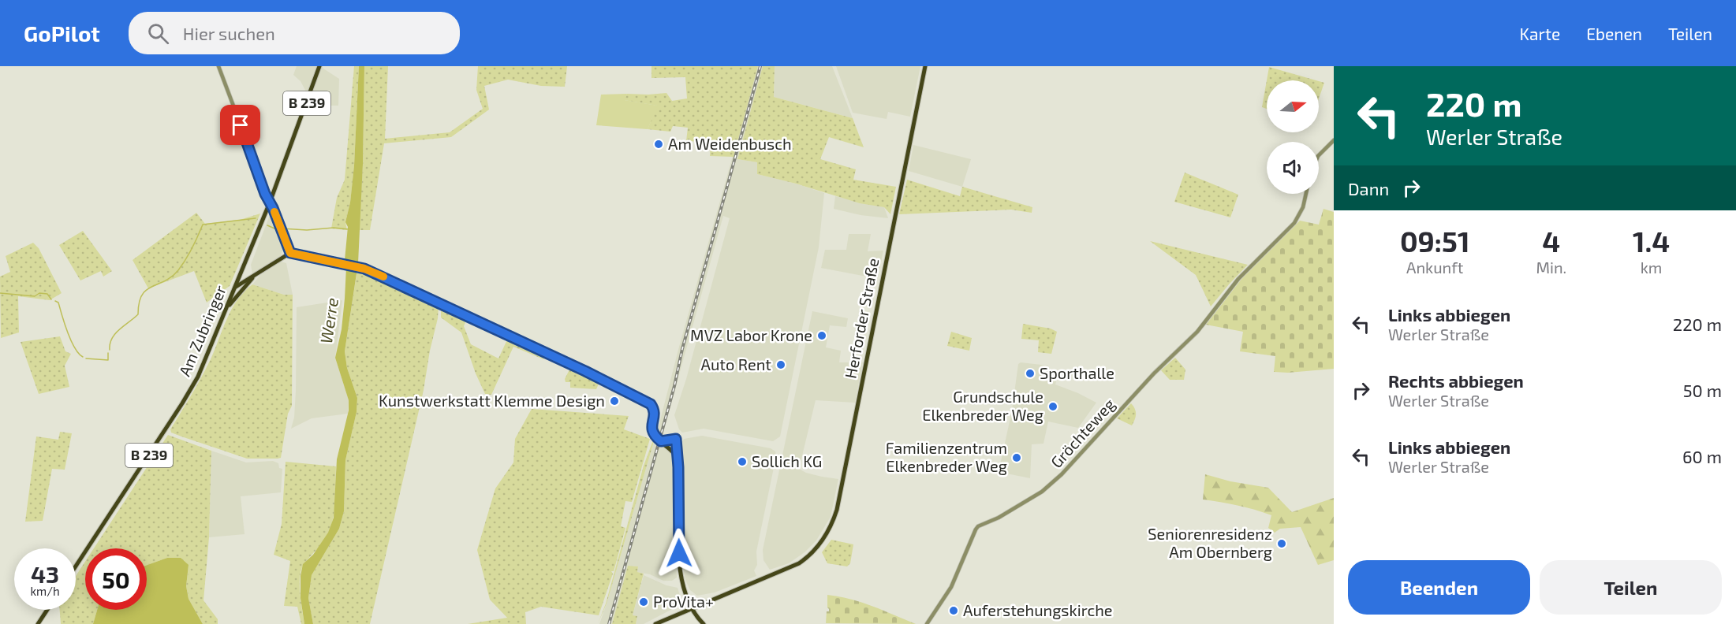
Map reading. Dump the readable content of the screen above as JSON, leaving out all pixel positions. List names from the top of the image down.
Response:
{
  "streets": {
    "main road": ["B 239", "Herforder Straße", "Am Zubringer"],
    "street": ["Gröchteweg"]
  },
  "water": ["Werre"],
  "places": [
    "Am Weidenbusch",
    "MVZ Labor Krone",
    "Auto Rent",
    "Sporthalle",
    "Kunstwerkstatt Klemme Design",
    "Grundschule Elkenbreder Weg",
    "Familienzentrum Elkenbreder Weg",
    "Sollich KG",
    "Seniorenresidenz Am Obernberg",
    "ProVita+",
    "Auferstehungskirche"
  ],
  "north": "right",
  "page": {
    "header": "GoPilot",
    "search": "Hier suchen",
    "nav": ["Karte", "Ebenen", "Teilen"],
    "turn": ["220 m", "Werler Straße"],
    "then": "Dann",
    "eta": [
      "09:51",
      "Ankunft",
      "4",
      "Min.",
      "1.4",
      "km"
    ],
    "list": [
      {
        "name": "Links abbiegen",
        "note": "Werler Straße",
        "value": "220 m"
      },
      {
        "name": "Rechts abbiegen",
        "note": "Werler Straße",
        "value": "50 m"
      },
      {
        "name": "Links abbiegen",
        "note": "Werler Straße",
        "value": "60 m"
      }
    ],
    "speed": "43 km/h",
    "limit": "50",
    "buttons": ["Beenden", "Teilen"]
  }
}
